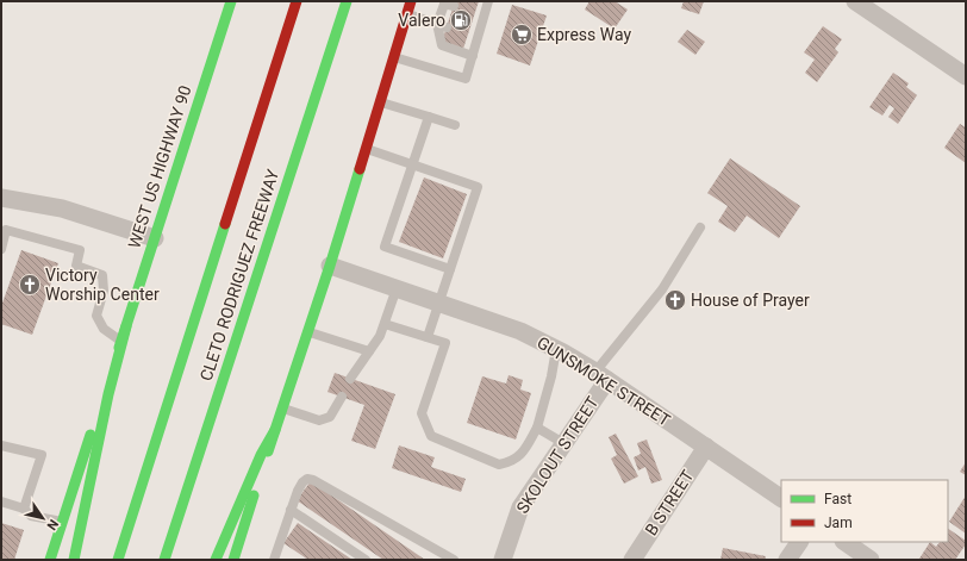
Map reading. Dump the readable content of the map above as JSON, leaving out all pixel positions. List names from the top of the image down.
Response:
{
  "streets": {
    "main road": ["WEST US HIGHWAY 90", "CLETO RODRIGUEZ FREEWAY"],
    "street": ["GUNSMOKE STREET", "SKOLOUT STREET", "B STREET"]
  },
  "crossings": [
    ["GUNSMOKE STREET", "SKOLOUT STREET"],
    ["GUNSMOKE STREET", "B STREET"]
  ],
  "places": {
    "fuel station": ["Valero"],
    "supermarket": ["Express Way"],
    "church": ["Victory Worship Center", "House of Prayer"]
  },
  "legend": ["Fast", "Jam"],
  "north": "bottom right"
}
